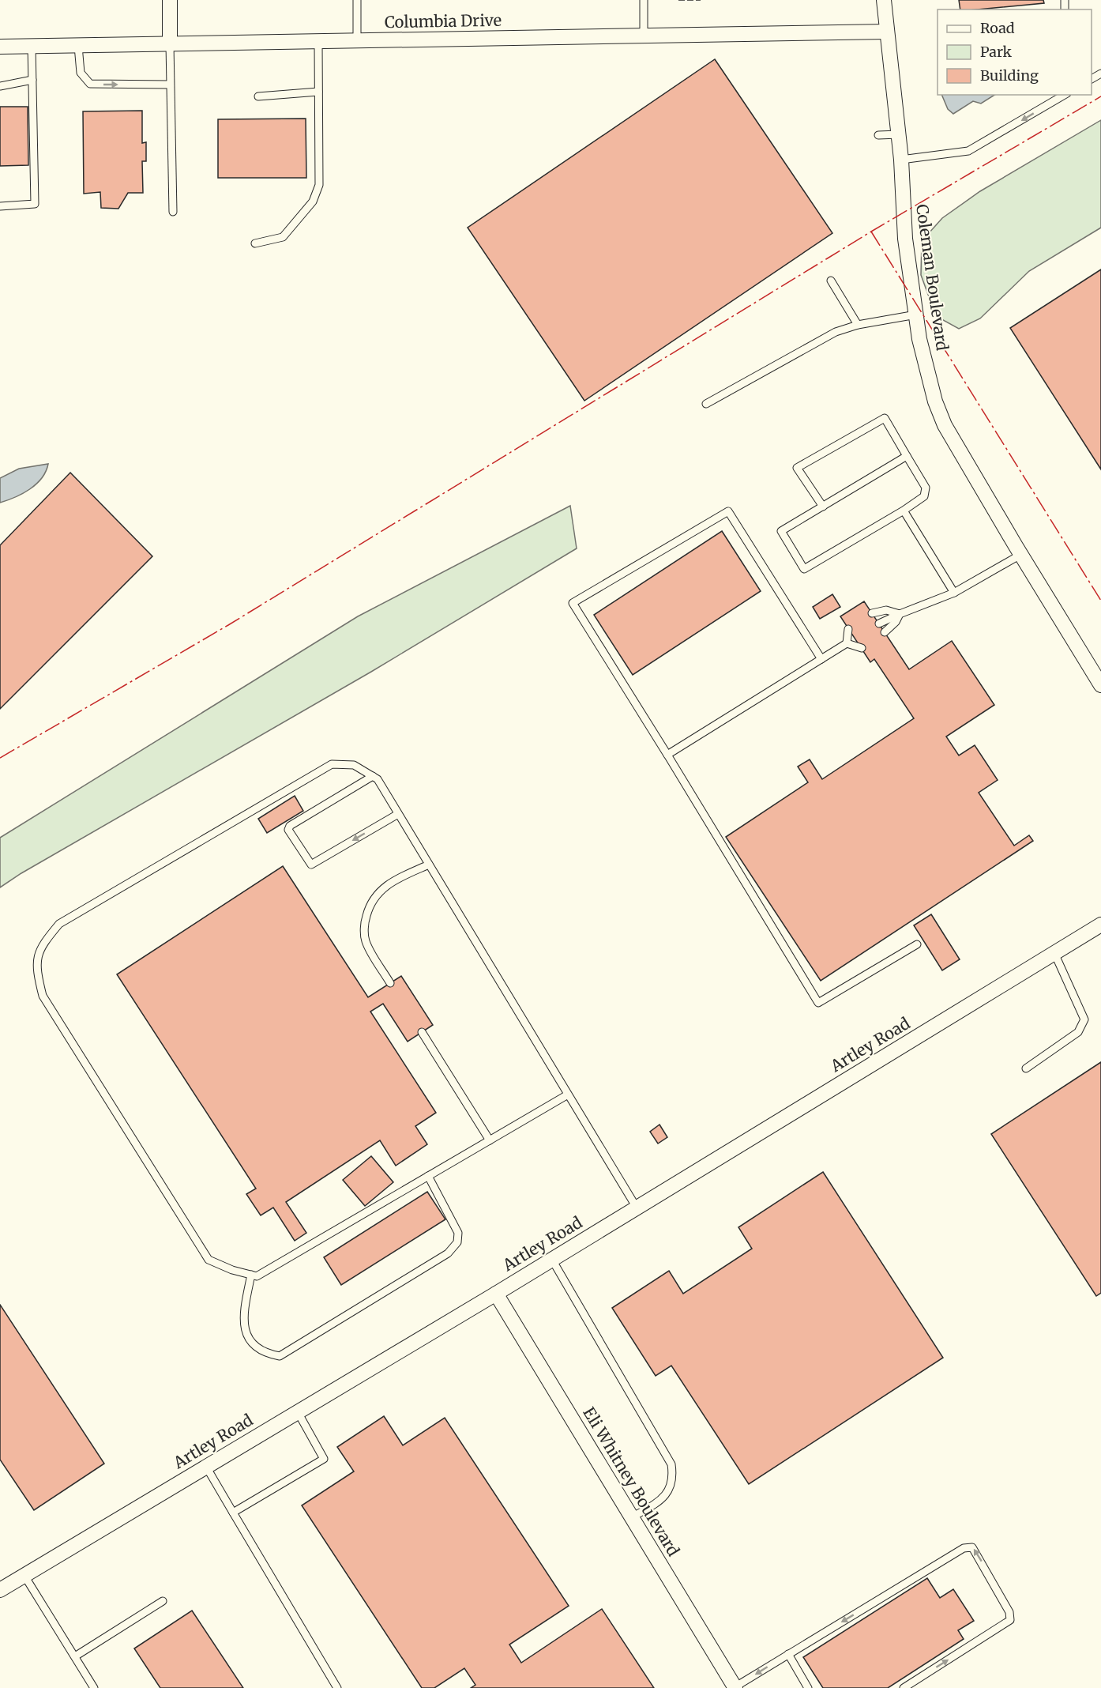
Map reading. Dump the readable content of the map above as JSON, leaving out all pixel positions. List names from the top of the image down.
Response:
{
  "streets": {
    "street": [
      "Columbia Drive",
      "Coleman Boulevard",
      "Artley Road",
      "Eli Whitney Boulevard"
    ]
  },
  "crossings": [
    ["Columbia Drive", "Coleman Boulevard"],
    ["Artley Road", "Eli Whitney Boulevard"]
  ],
  "legend": ["Road", "Park", "Building"]
}
